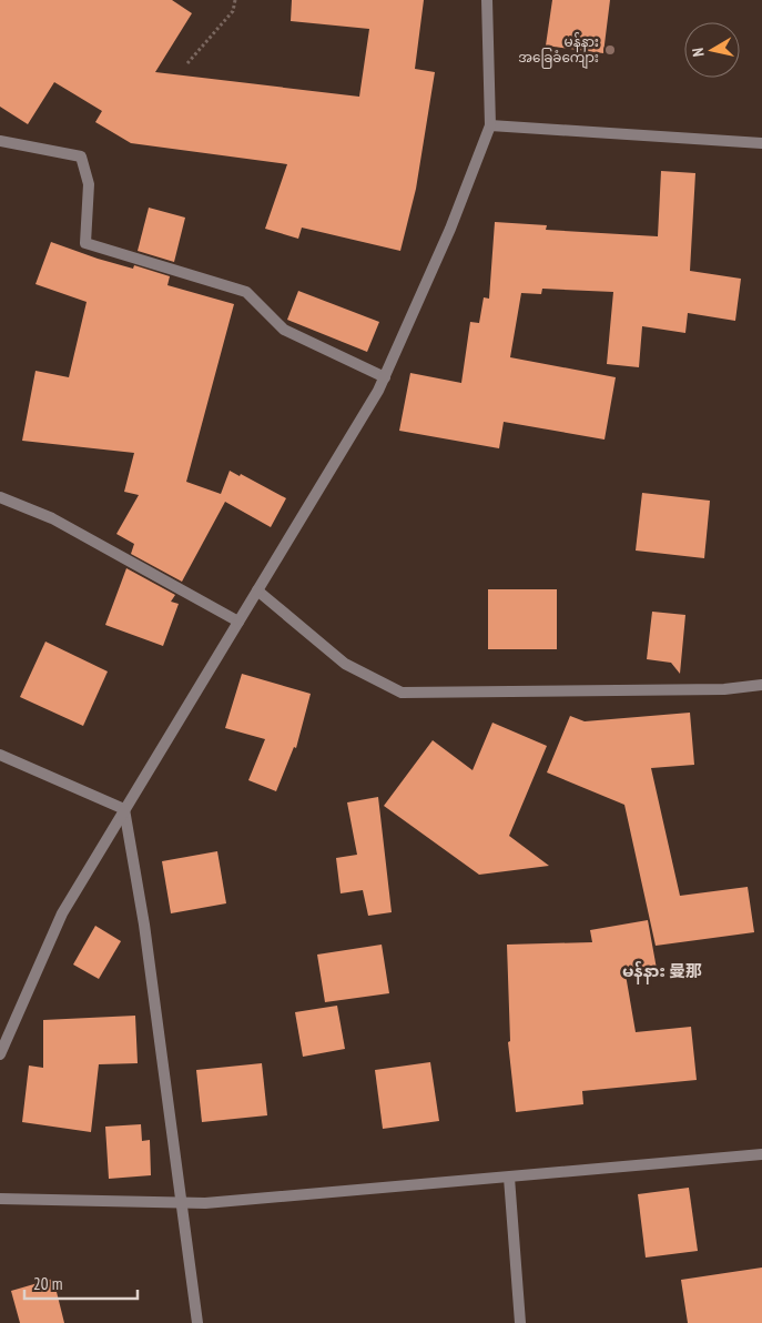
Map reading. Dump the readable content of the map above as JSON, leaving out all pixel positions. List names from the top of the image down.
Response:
{
  "districts": ["မန်နား 曼那"],
  "places": ["မန်နား အခြေခံကျေား"],
  "scale_bar": "20 m",
  "north": "left"
}
